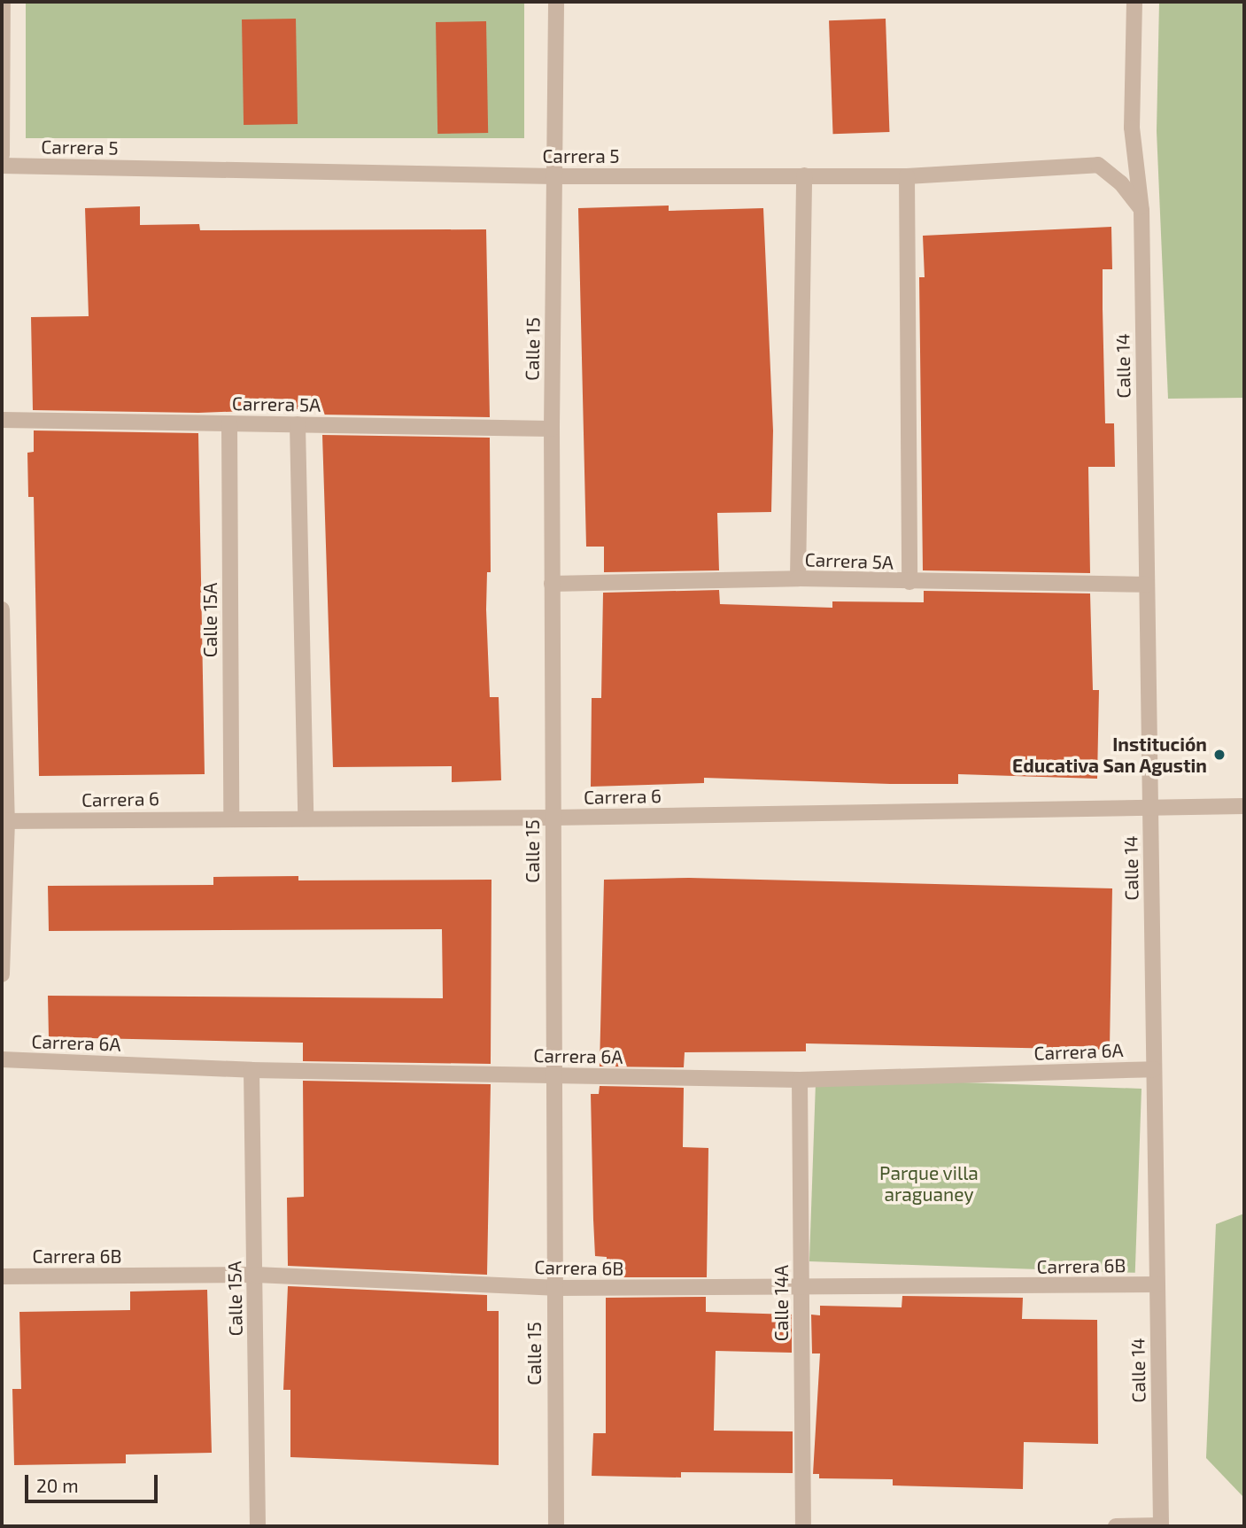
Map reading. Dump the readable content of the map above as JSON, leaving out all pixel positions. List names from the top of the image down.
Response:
{
  "streets": {
    "street": [
      "Carrera 5",
      "Calle 15",
      "Calle 14",
      "Carrera 5A",
      "Calle 15A",
      "Carrera 6",
      "Carrera 6A",
      "Carrera 6B",
      "Calle 14A"
    ]
  },
  "crossings": [
    ["Carrera 5", "Calle 15"],
    ["Carrera 5", "Calle 14"],
    ["Calle 15", "Carrera 5A"],
    ["Calle 15", "Carrera 6"],
    ["Calle 15", "Carrera 6A"],
    ["Calle 15", "Carrera 6B"],
    ["Calle 14", "Carrera 5A"],
    ["Calle 14", "Carrera 6"],
    ["Calle 14", "Carrera 6A"],
    ["Calle 14", "Carrera 6B"],
    ["Carrera 5A", "Calle 15A"],
    ["Calle 15A", "Carrera 6"],
    ["Calle 15A", "Carrera 6A"],
    ["Calle 15A", "Carrera 6B"],
    ["Carrera 6A", "Calle 14A"],
    ["Carrera 6B", "Calle 14A"]
  ],
  "parks": ["Parque villa araguaney"],
  "places": ["Institución Educativa San Agustin"],
  "scale_bar": "20 m"
}
